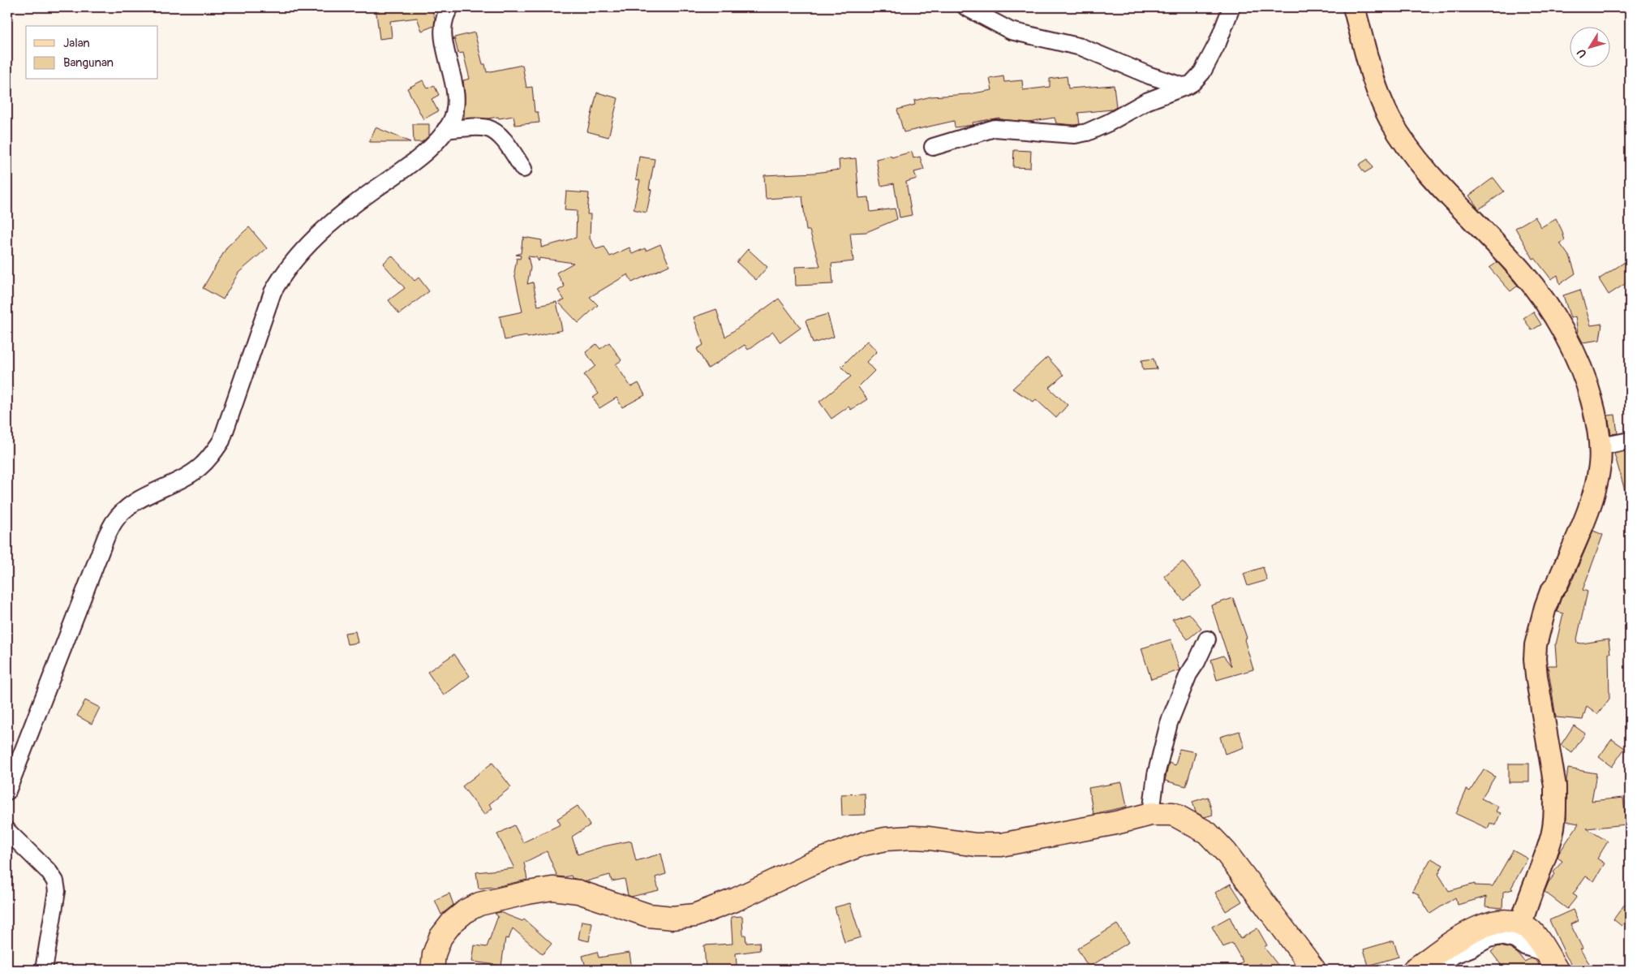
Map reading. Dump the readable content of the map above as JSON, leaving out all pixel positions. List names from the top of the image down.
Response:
{
  "legend": ["Jalan", "Bangunan"],
  "north": "bottom left"
}
